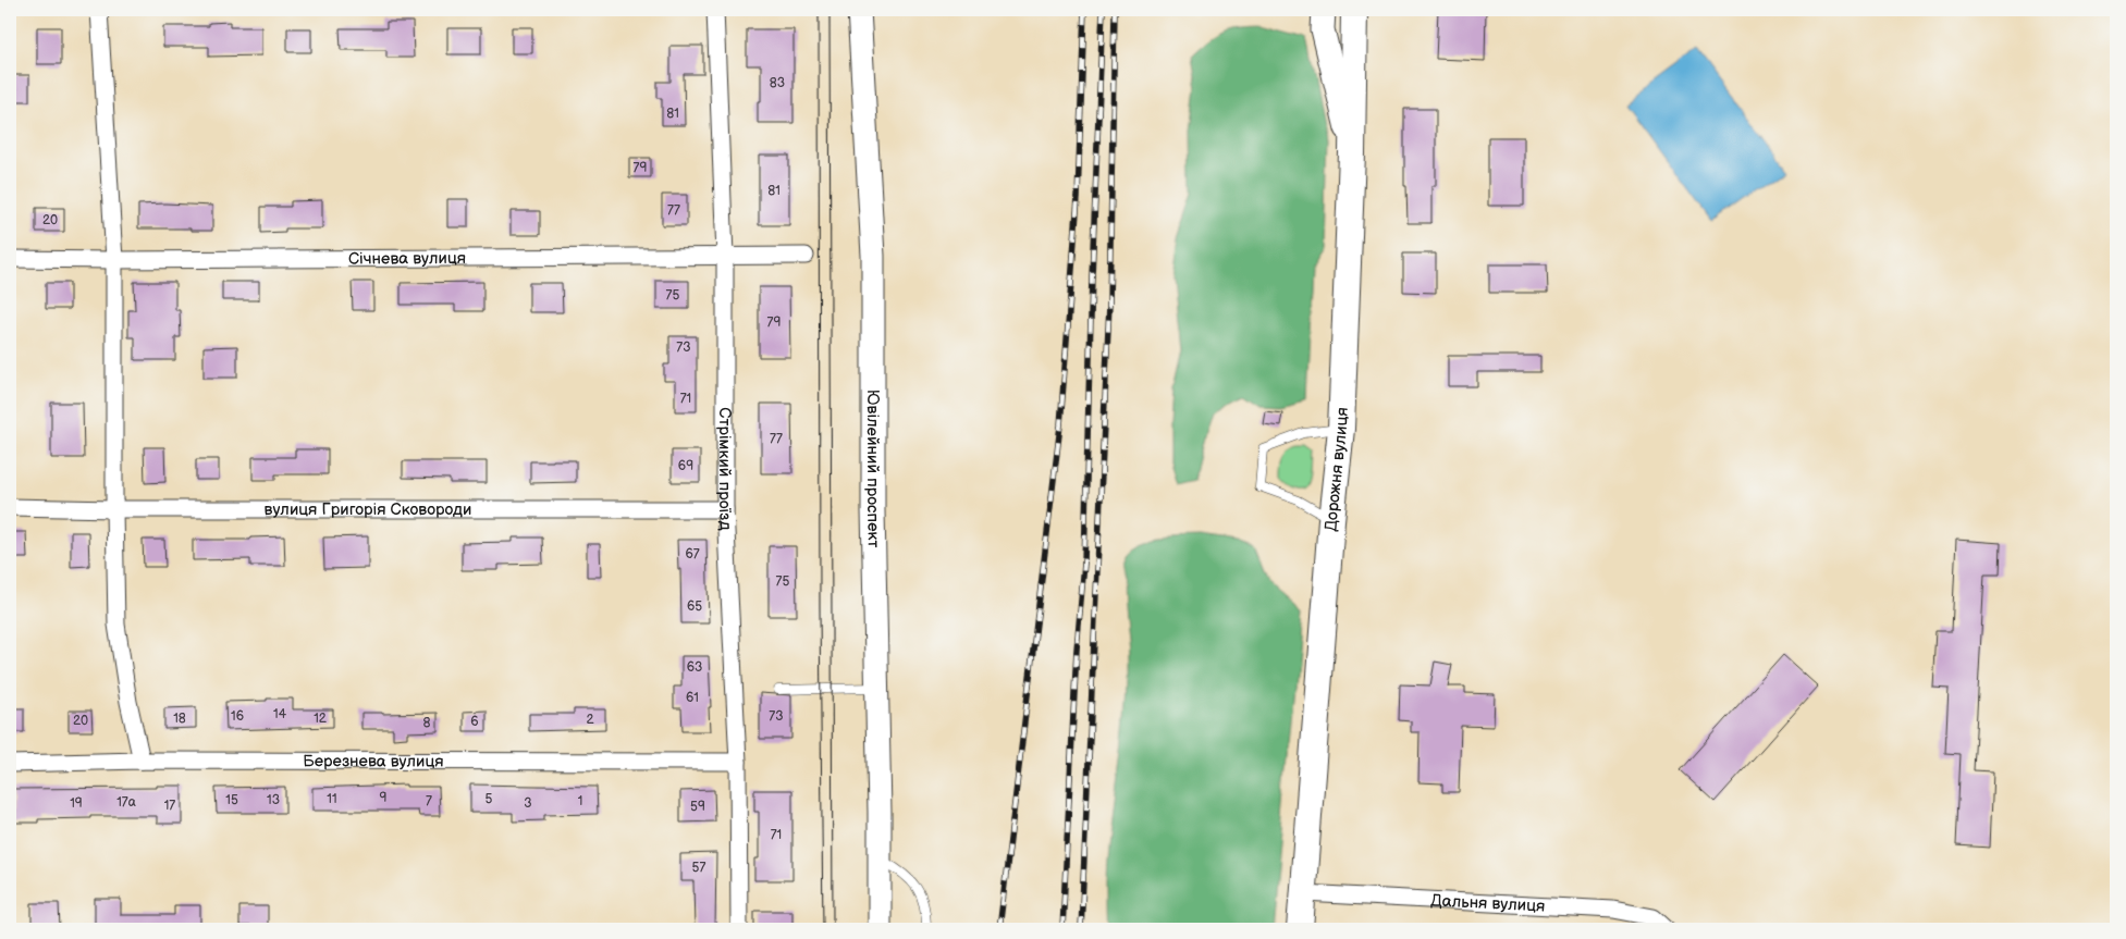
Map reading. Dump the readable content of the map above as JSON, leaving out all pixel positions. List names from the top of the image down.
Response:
{
  "streets": {
    "main road": ["Ювілейний проспект", "Дорожня вулиця"],
    "street": [
      "Січнева вулиця",
      "Стрімкий проїзд",
      "вулиця Григорія Сковороди",
      "Березнева вулиця",
      "Дальня вулиця"
    ]
  },
  "crossings": [
    ["Січнева вулиця", "Стрімкий проїзд"],
    ["Стрімкий проїзд", "вулиця Григорія Сковороди"],
    ["Стрімкий проїзд", "Березнева вулиця"],
    ["Дорожня вулиця", "Дальня вулиця"]
  ],
  "house_numbers": [
    "83",
    "81",
    "79",
    "81",
    "77",
    "20",
    "75",
    "79",
    "73",
    "71",
    "77",
    "69",
    "67",
    "75",
    "65",
    "63",
    "61",
    "14",
    "16",
    "73",
    "18",
    "12",
    "2",
    "20",
    "6",
    "8",
    "9",
    "11",
    "5",
    "15",
    "13",
    "7",
    "1",
    "17а",
    "19",
    "3",
    "17",
    "59",
    "71",
    "57"
  ]
}
